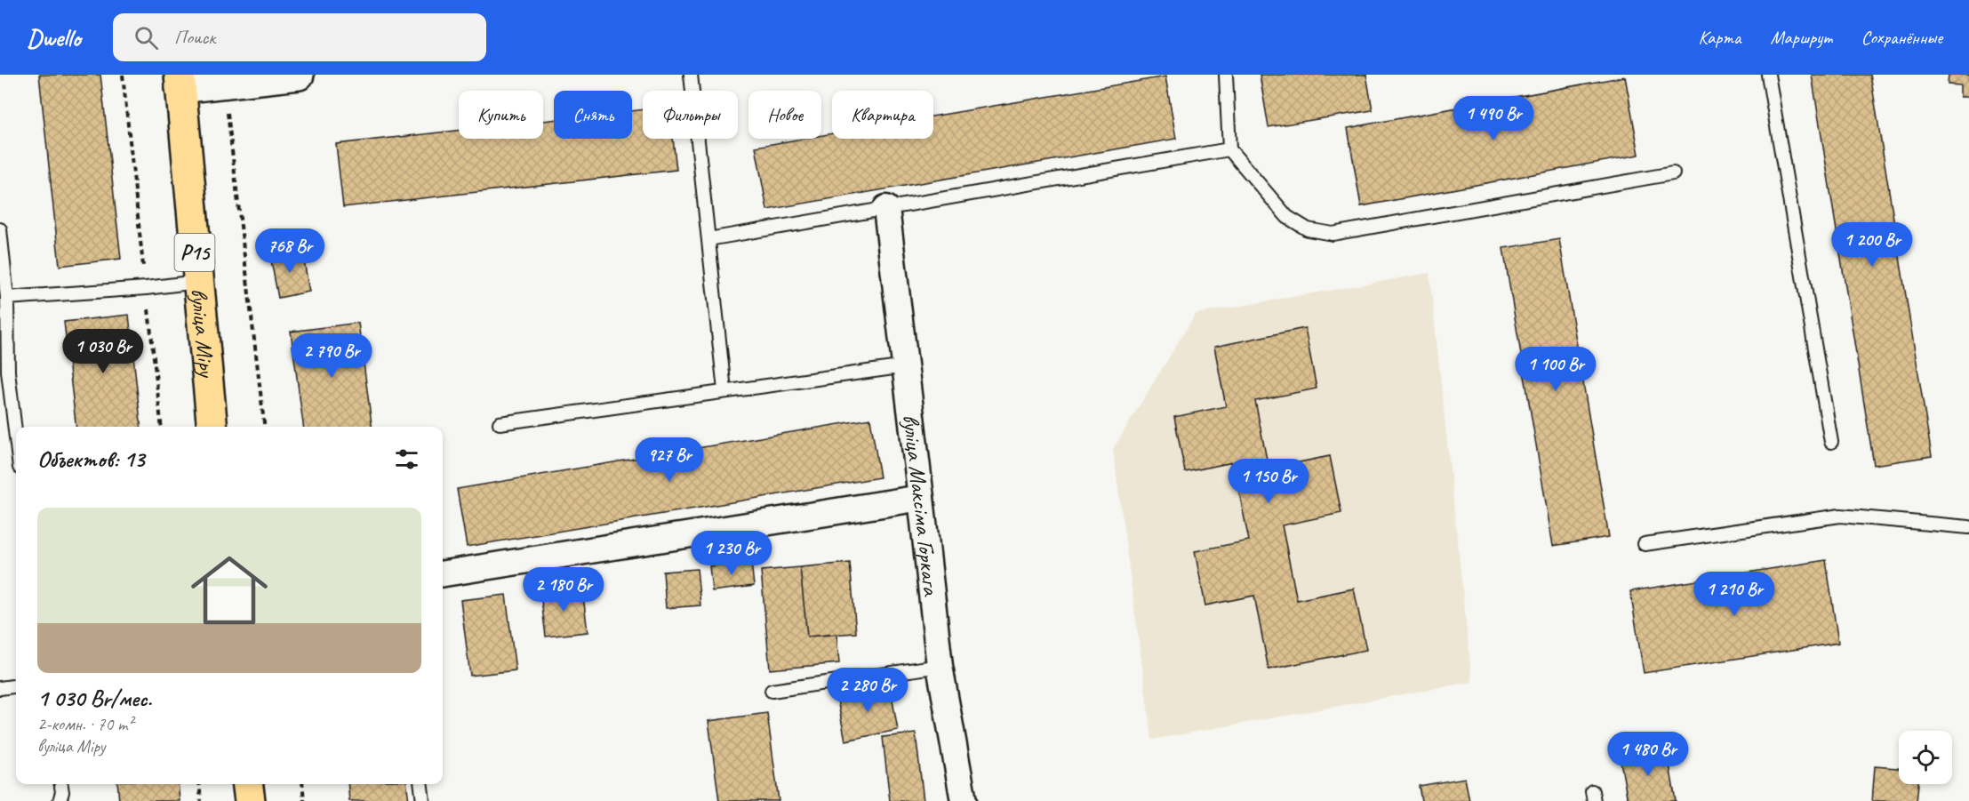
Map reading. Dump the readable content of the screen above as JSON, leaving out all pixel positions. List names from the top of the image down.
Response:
{
  "streets": {
    "main road": ["Р15", "вуліца Міру"],
    "street": ["вуліца Максіма Горкага"]
  },
  "page": {
    "header": "Dwello",
    "search": "Поиск",
    "nav": ["Карта", "Маршрут", "Сохранённые"],
    "chip": [
      "Купить",
      "Снять",
      "Фильтры",
      "Новое",
      "Квартира"
    ],
    "price": [
      "1 490 Br",
      "1 200 Br",
      "768 Br",
      "1 030 Br",
      "2 790 Br",
      "1 100 Br",
      "927 Br",
      "1 150 Br",
      "1 230 Br",
      "2 180 Br",
      "1 210 Br",
      "2 280 Br",
      "1 480 Br"
    ],
    "heading": "Объектов: 13",
    "list": [
      {
        "name": "1 030 Br/мес.",
        "note": "2-комн. · 70 m² · вуліца Міру"
      }
    ]
  }
}
